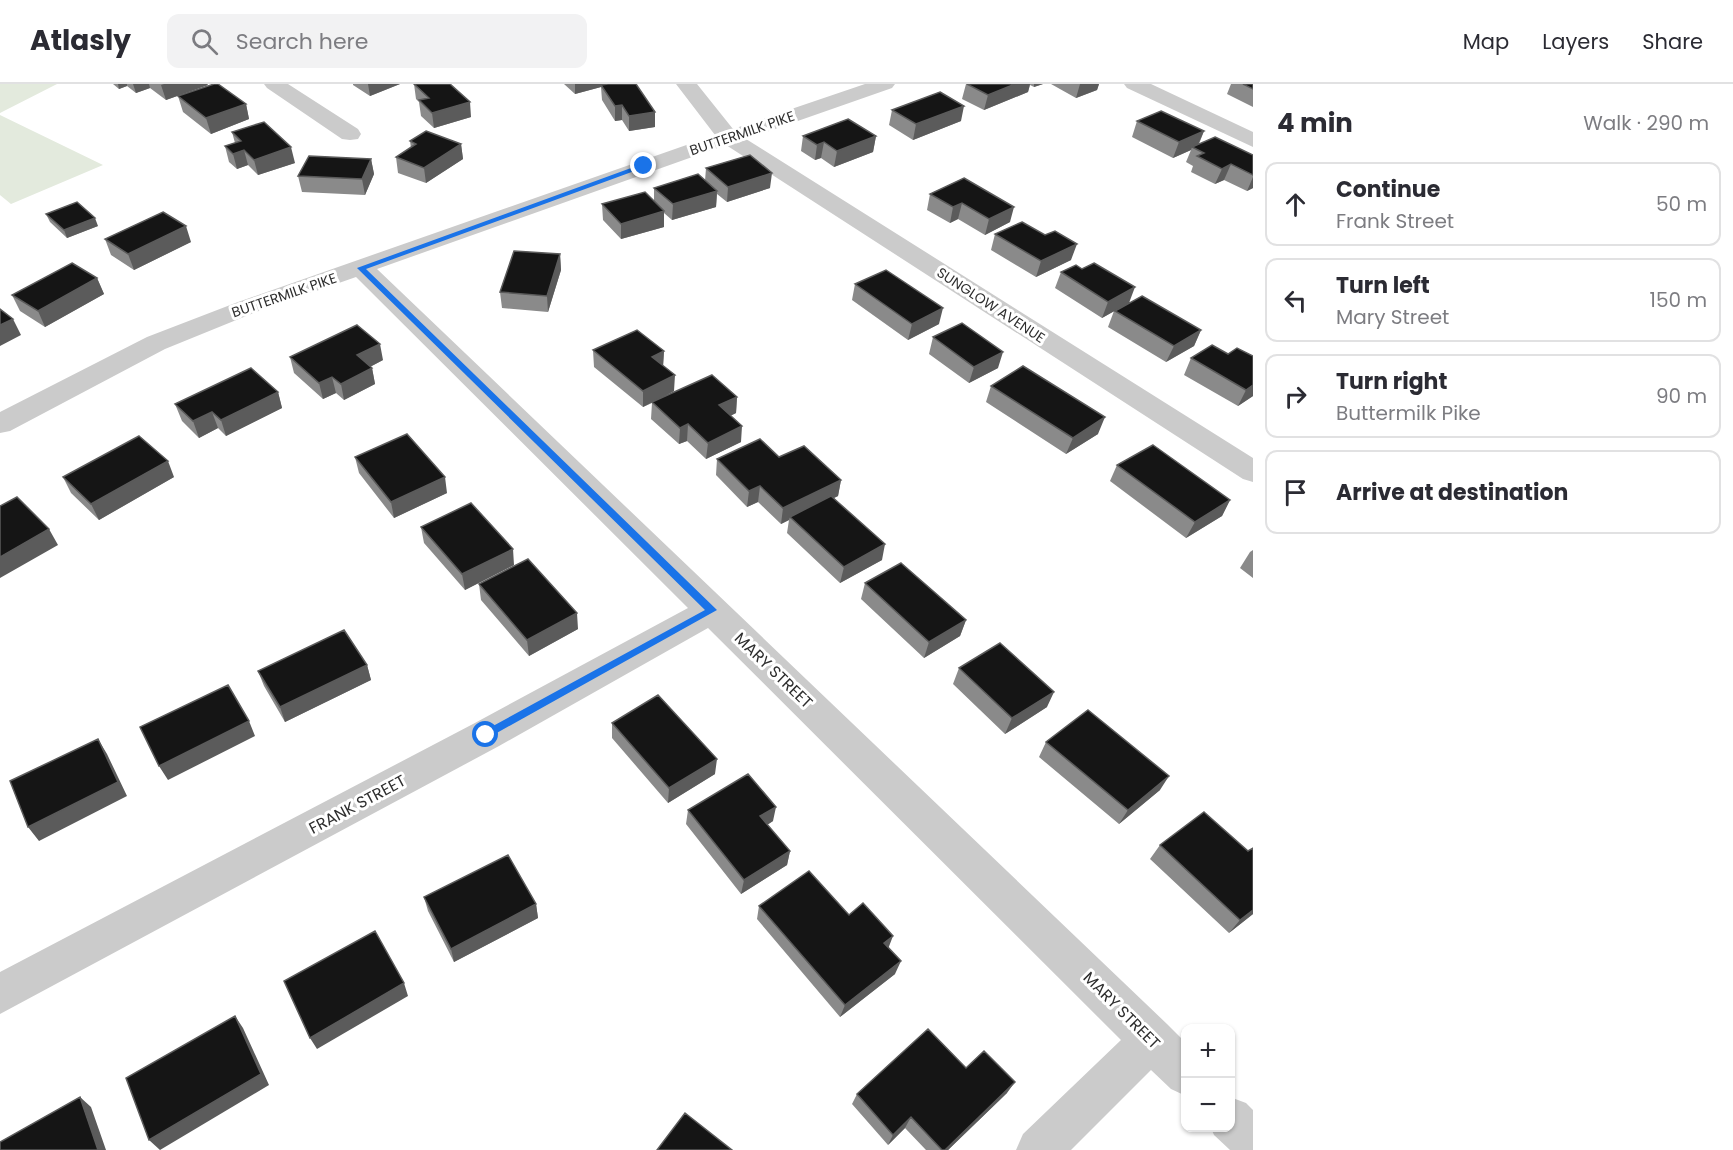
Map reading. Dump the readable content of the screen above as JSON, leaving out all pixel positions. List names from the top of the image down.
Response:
{
  "streets": {
    "street": [
      "BUTTERMILK PIKE",
      "SUNGLOW AVENUE",
      "MARY STREET",
      "FRANK STREET"
    ]
  },
  "crossings": [
    ["BUTTERMILK PIKE", "SUNGLOW AVENUE"],
    ["BUTTERMILK PIKE", "MARY STREET"],
    ["MARY STREET", "FRANK STREET"]
  ],
  "page": {
    "header": "Atlasly",
    "search": "Search here",
    "nav": ["Map", "Layers", "Share"],
    "heading": ["4 min", "Walk · 290 m"],
    "list": [
      ["Continue", "Frank Street", "50 m"],
      ["Turn left", "Mary Street", "150 m"],
      ["Turn right", "Buttermilk Pike", "90 m"],
      "Arrive at destination"
    ],
    "map_buttons": ["+", "−"]
  }
}
